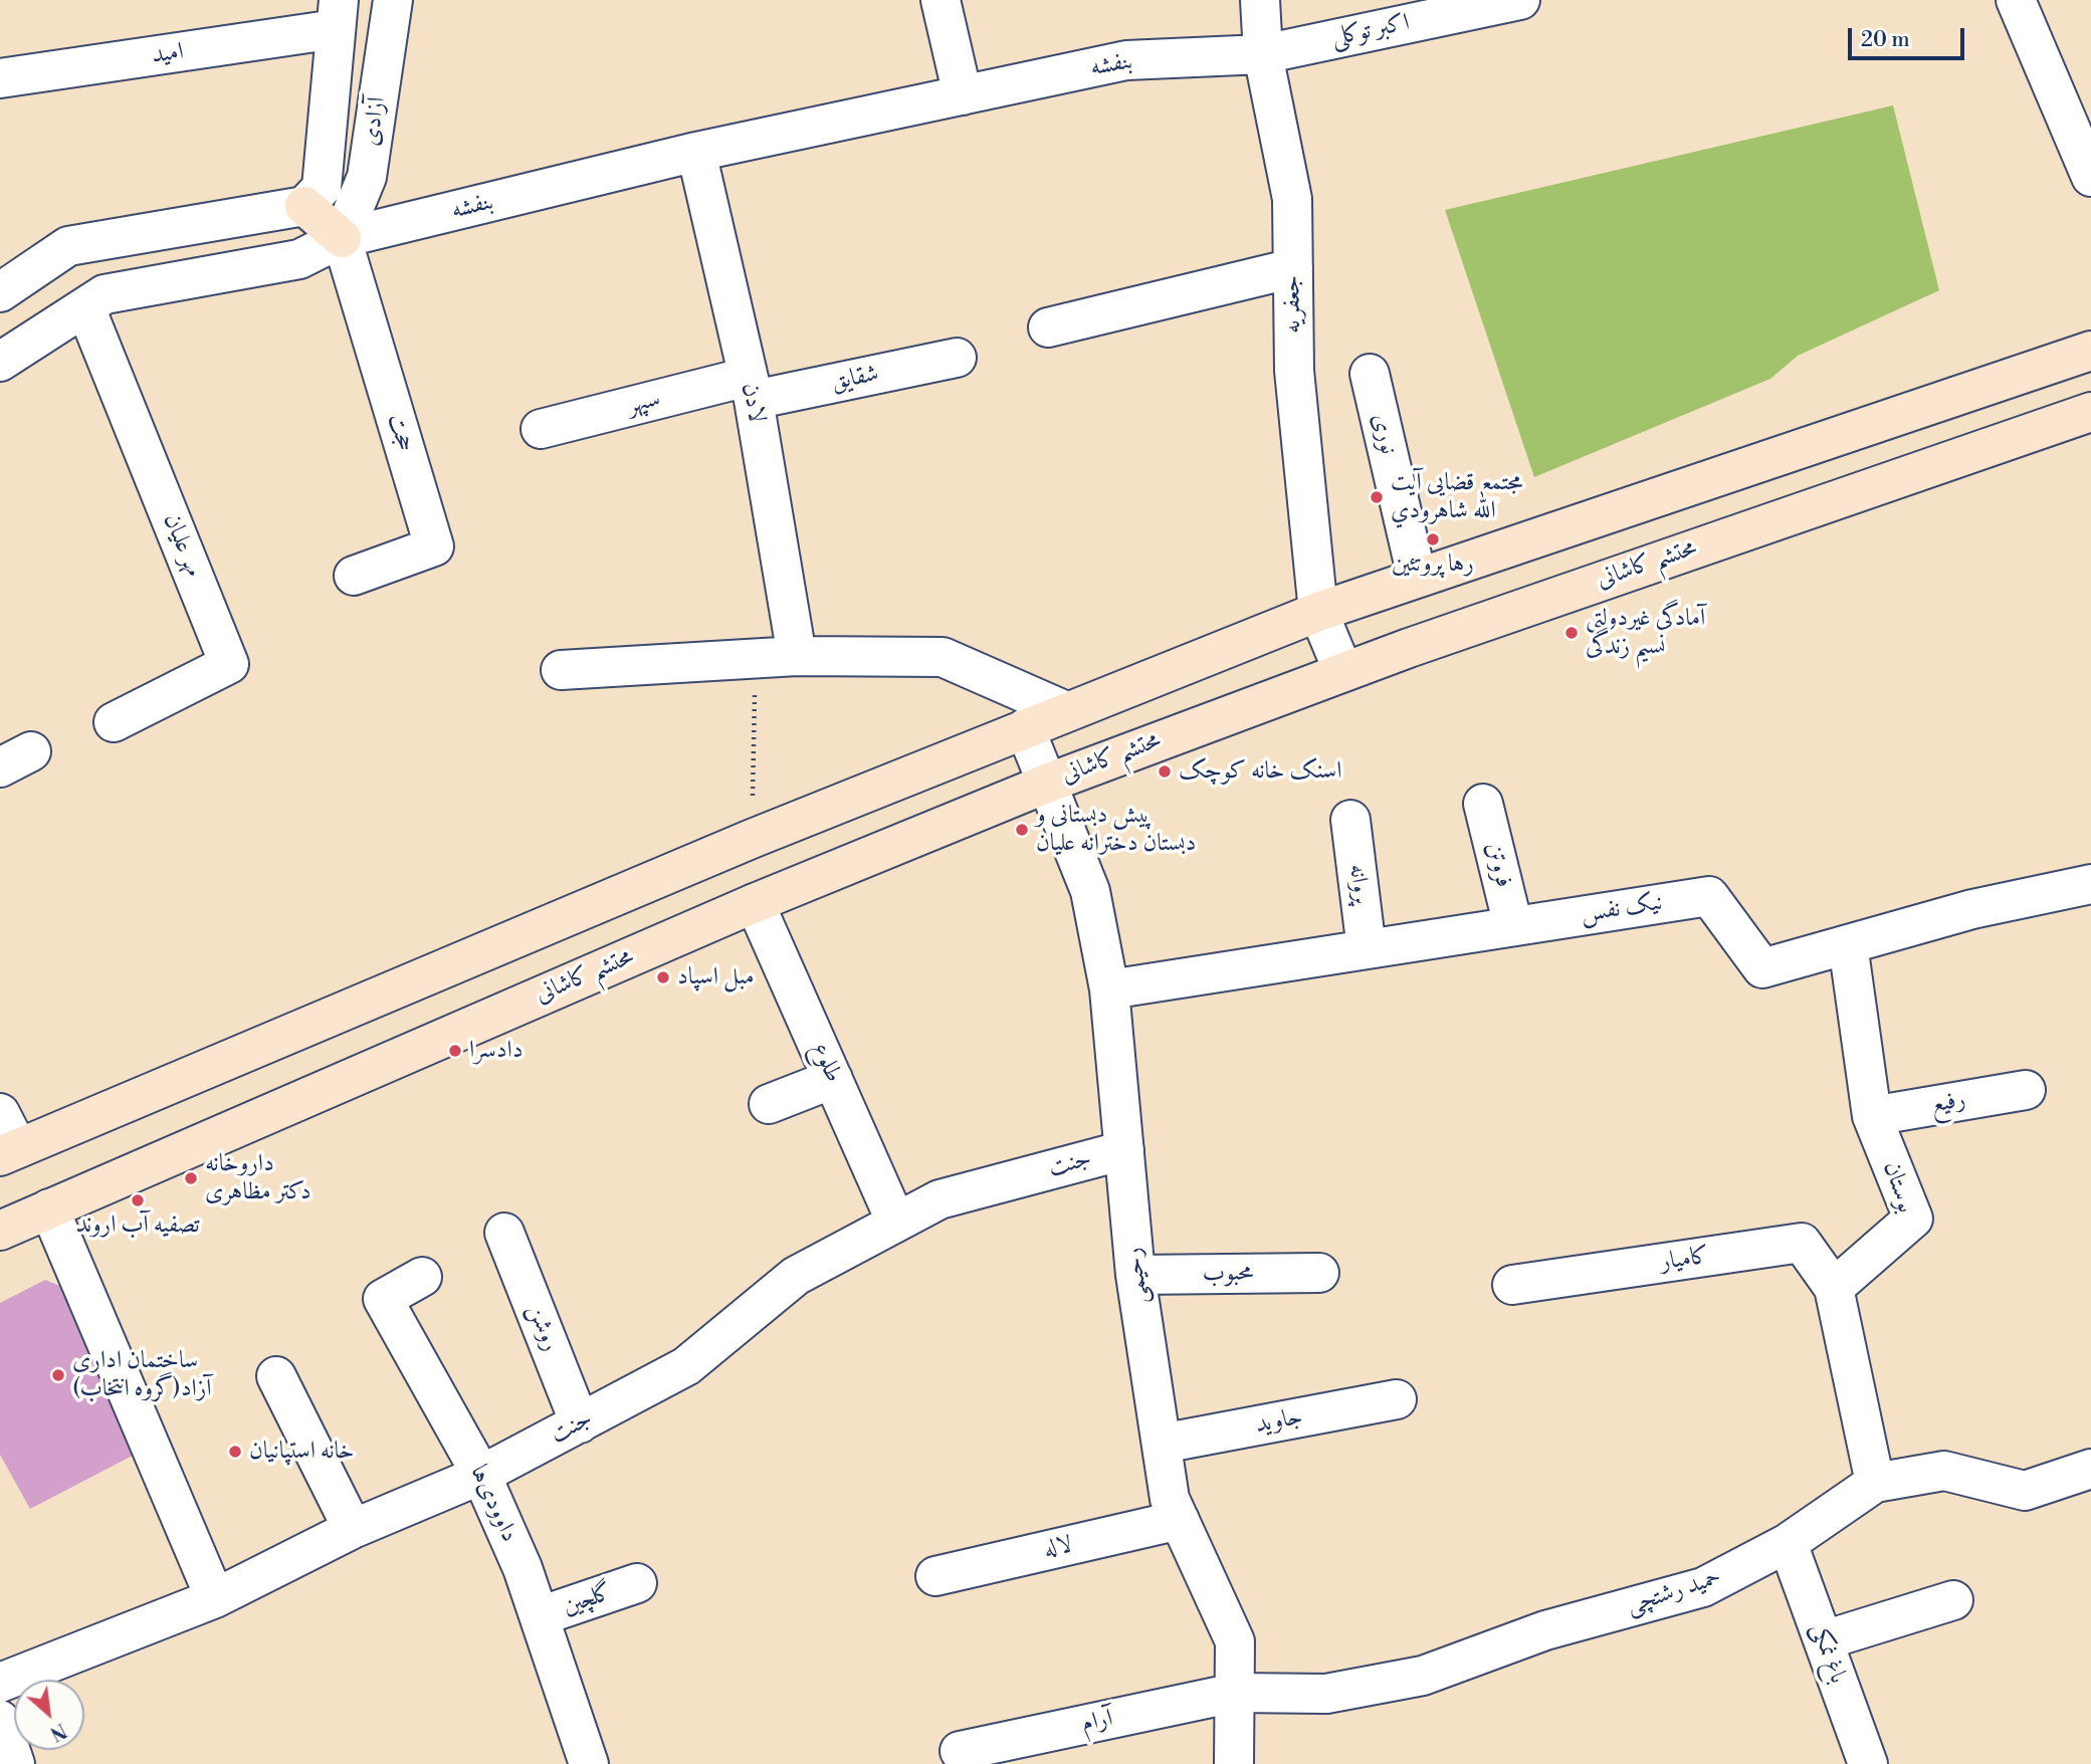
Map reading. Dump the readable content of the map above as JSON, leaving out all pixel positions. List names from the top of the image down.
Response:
{
  "streets": {
    "main road": ["محتشم کاشانی"],
    "street": [
      "اکبر توکلی",
      "امید",
      "بنفشه",
      "آزادی",
      "جعفریه",
      "شقایق",
      "سپهر",
      "لادن",
      "حجت",
      "نوری",
      "مهر علیان",
      "فروتن",
      "پروانه",
      "نیک نفس",
      "طلوع",
      "رفیع",
      "جنت",
      "بوستان",
      "کامیار",
      "محبوب",
      "رحیمی",
      "روشن",
      "جاوید",
      "داوودی‌ها",
      "لاله",
      "حمید رشتچی",
      "گلچین",
      "باغ نمکی",
      "آرام"
    ]
  },
  "crossings": [
    ["اکبر توکلی", "بنفشه"],
    ["اکبر توکلی", "جعفریه"],
    ["امید", "آزادی"],
    ["بنفشه", "آزادی"],
    ["بنفشه", "جعفریه"],
    ["بنفشه", "لادن"],
    ["بنفشه", "حجت"],
    ["بنفشه", "مهر علیان"],
    ["آزادی", "حجت"],
    ["جعفریه", "محتشم کاشانی"],
    ["شقایق", "سپهر"],
    ["شقایق", "لادن"],
    ["سپهر", "لادن"],
    ["محتشم کاشانی", "طلوع"],
    ["محتشم کاشانی", "رحیمی"],
    ["فروتن", "نیک نفس"],
    ["پروانه", "نیک نفس"],
    ["نیک نفس", "بوستان"],
    ["نیک نفس", "رحیمی"],
    ["طلوع", "جنت"],
    ["رفیع", "بوستان"],
    ["جنت", "رحیمی"],
    ["جنت", "روشن"],
    ["جنت", "داوودی‌ها"],
    ["بوستان", "کامیار"],
    ["محبوب", "رحیمی"],
    ["رحیمی", "جاوید"],
    ["رحیمی", "لاله"],
    ["رحیمی", "حمید رشتچی"],
    ["رحیمی", "آرام"],
    ["داوودی‌ها", "گلچین"],
    ["حمید رشتچی", "باغ نمکی"],
    ["حمید رشتچی", "آرام"]
  ],
  "places": [
    "مجتمع قضایی آیت الله شاهرودي",
    "رها پروتئین",
    "آمادگی غیردولتی نسیم زندگی",
    "اسنک خانه کوچک",
    "پیش دبستانی و دبستان دخترانه علیان",
    "مبل اسپاد",
    "دادسرا",
    "داروخانه دکتر مظاهری",
    "تصفیه آب اروند",
    "ساختمان اداری آزاد(گروه انتخاب)",
    "خانه استپانیان"
  ],
  "scale_bar": "20 m",
  "north": "bottom right"
}
